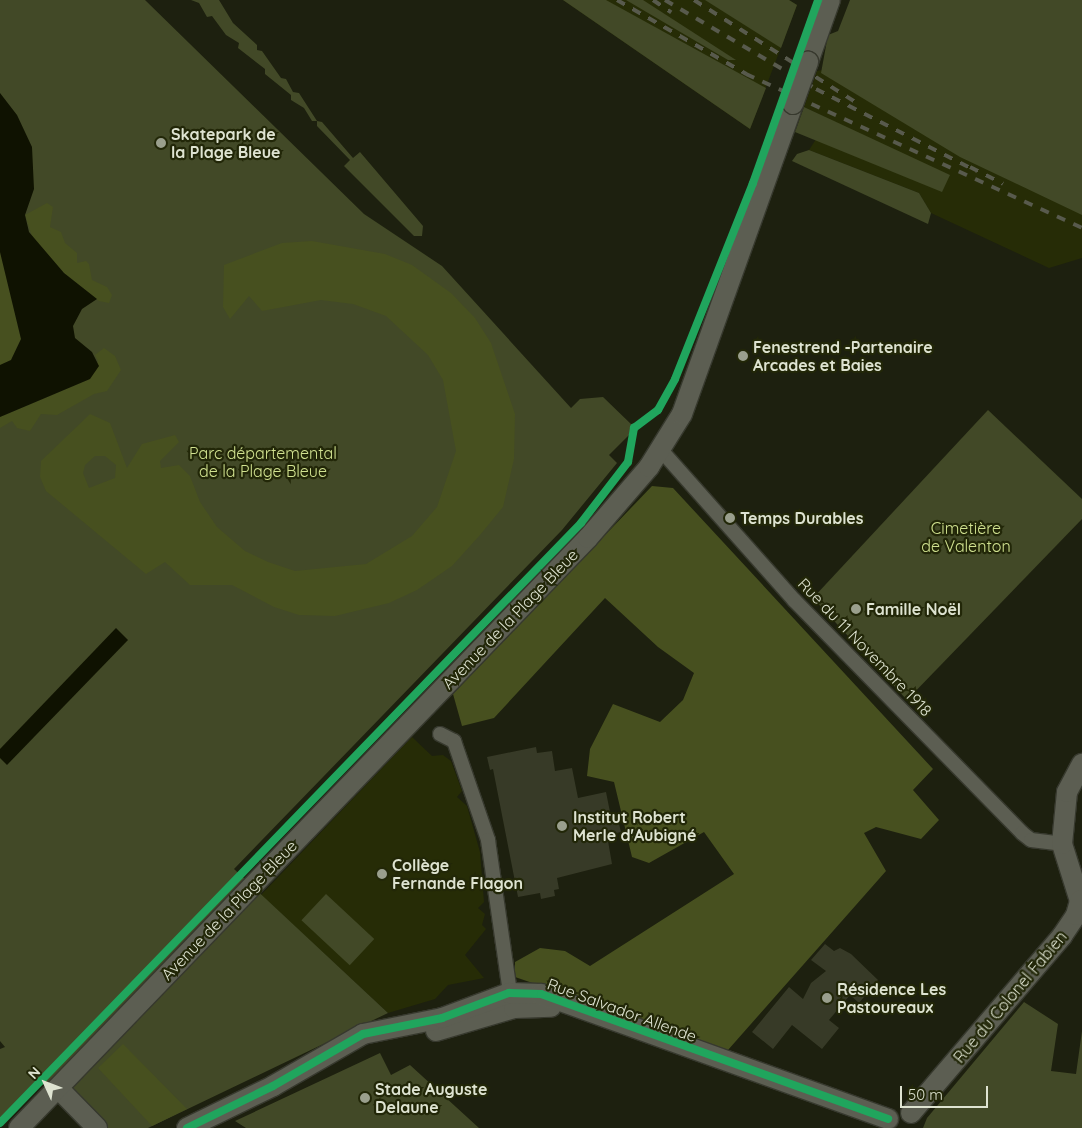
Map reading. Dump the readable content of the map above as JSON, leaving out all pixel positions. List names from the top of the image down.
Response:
{
  "streets": {
    "main road": ["Avenue de la Plage Bleue", "Rue du Colonel Fabien", "Rue Salvador Allende"],
    "street": ["Rue du 11 Novembre 1918"]
  },
  "crossings": [
    ["Avenue de la Plage Bleue", "Rue du 11 Novembre 1918"]
  ],
  "parks": ["Parc départemental de la Plage Bleue", "Cimetière de Valenton"],
  "places": [
    "Skatepark de la Plage Bleue",
    "Fenestrend -Partenaire Arcades et Baies",
    "Temps Durables",
    "Famille Noël",
    "Institut Robert Merle d'Aubigné",
    "Collège Fernande Flagon",
    "Résidence Les Pastoureaux",
    "Stade Auguste Delaune"
  ],
  "scale_bar": "50 m",
  "north": "top left"
}
